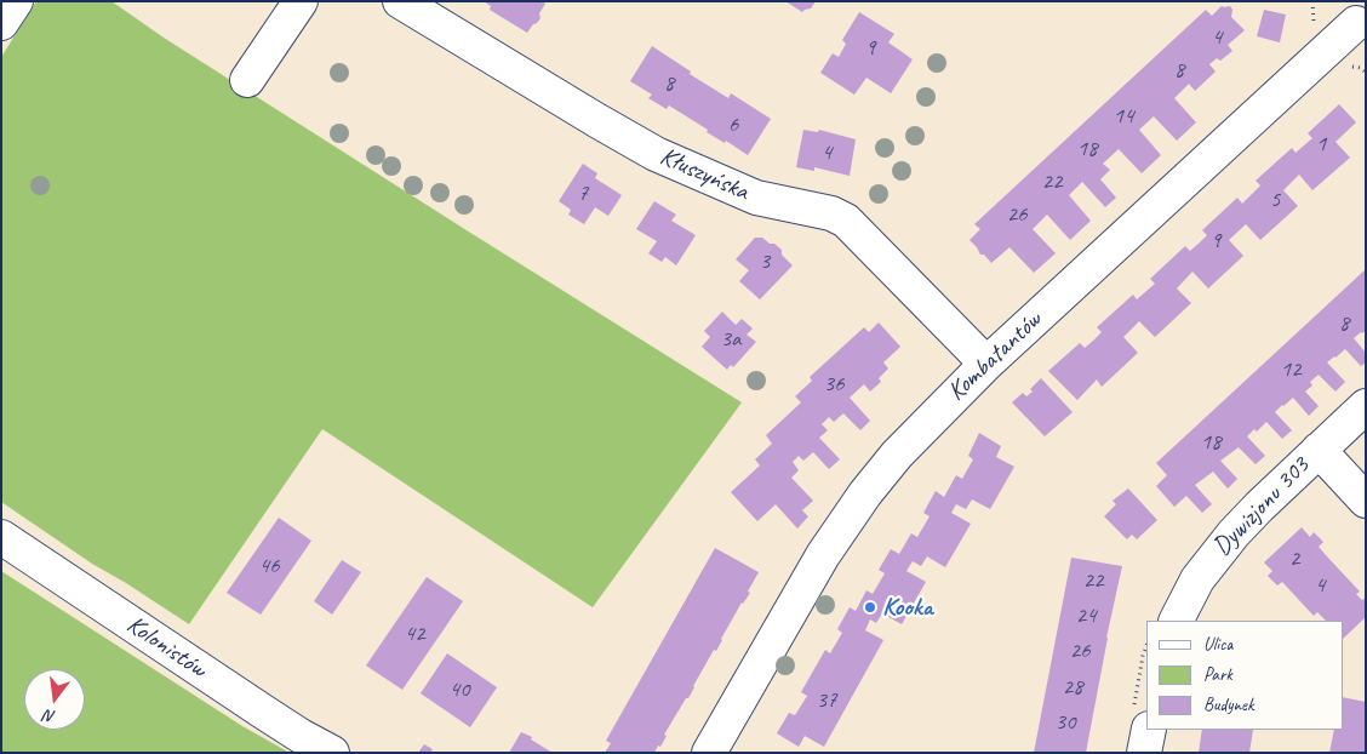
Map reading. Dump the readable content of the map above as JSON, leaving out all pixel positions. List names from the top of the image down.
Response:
{
  "streets": {
    "street": [
      "Kłuszyńska",
      "Kombatantów",
      "Dywizjonu 303",
      "Kolonistów"
    ]
  },
  "crossings": [
    ["Kłuszyńska", "Kombatantów"]
  ],
  "places": ["Kooka"],
  "house_numbers": [
    "4",
    "9",
    "8",
    "8",
    "14",
    "6",
    "1",
    "18",
    "4",
    "22",
    "7",
    "5",
    "26",
    "9",
    "3",
    "8",
    "3a",
    "12",
    "36",
    "18",
    "2",
    "46",
    "22",
    "4",
    "24",
    "42",
    "26",
    "28",
    "40",
    "37",
    "30"
  ],
  "legend": ["Ulica", "Park", "Budynek"],
  "north": "bottom"
}
